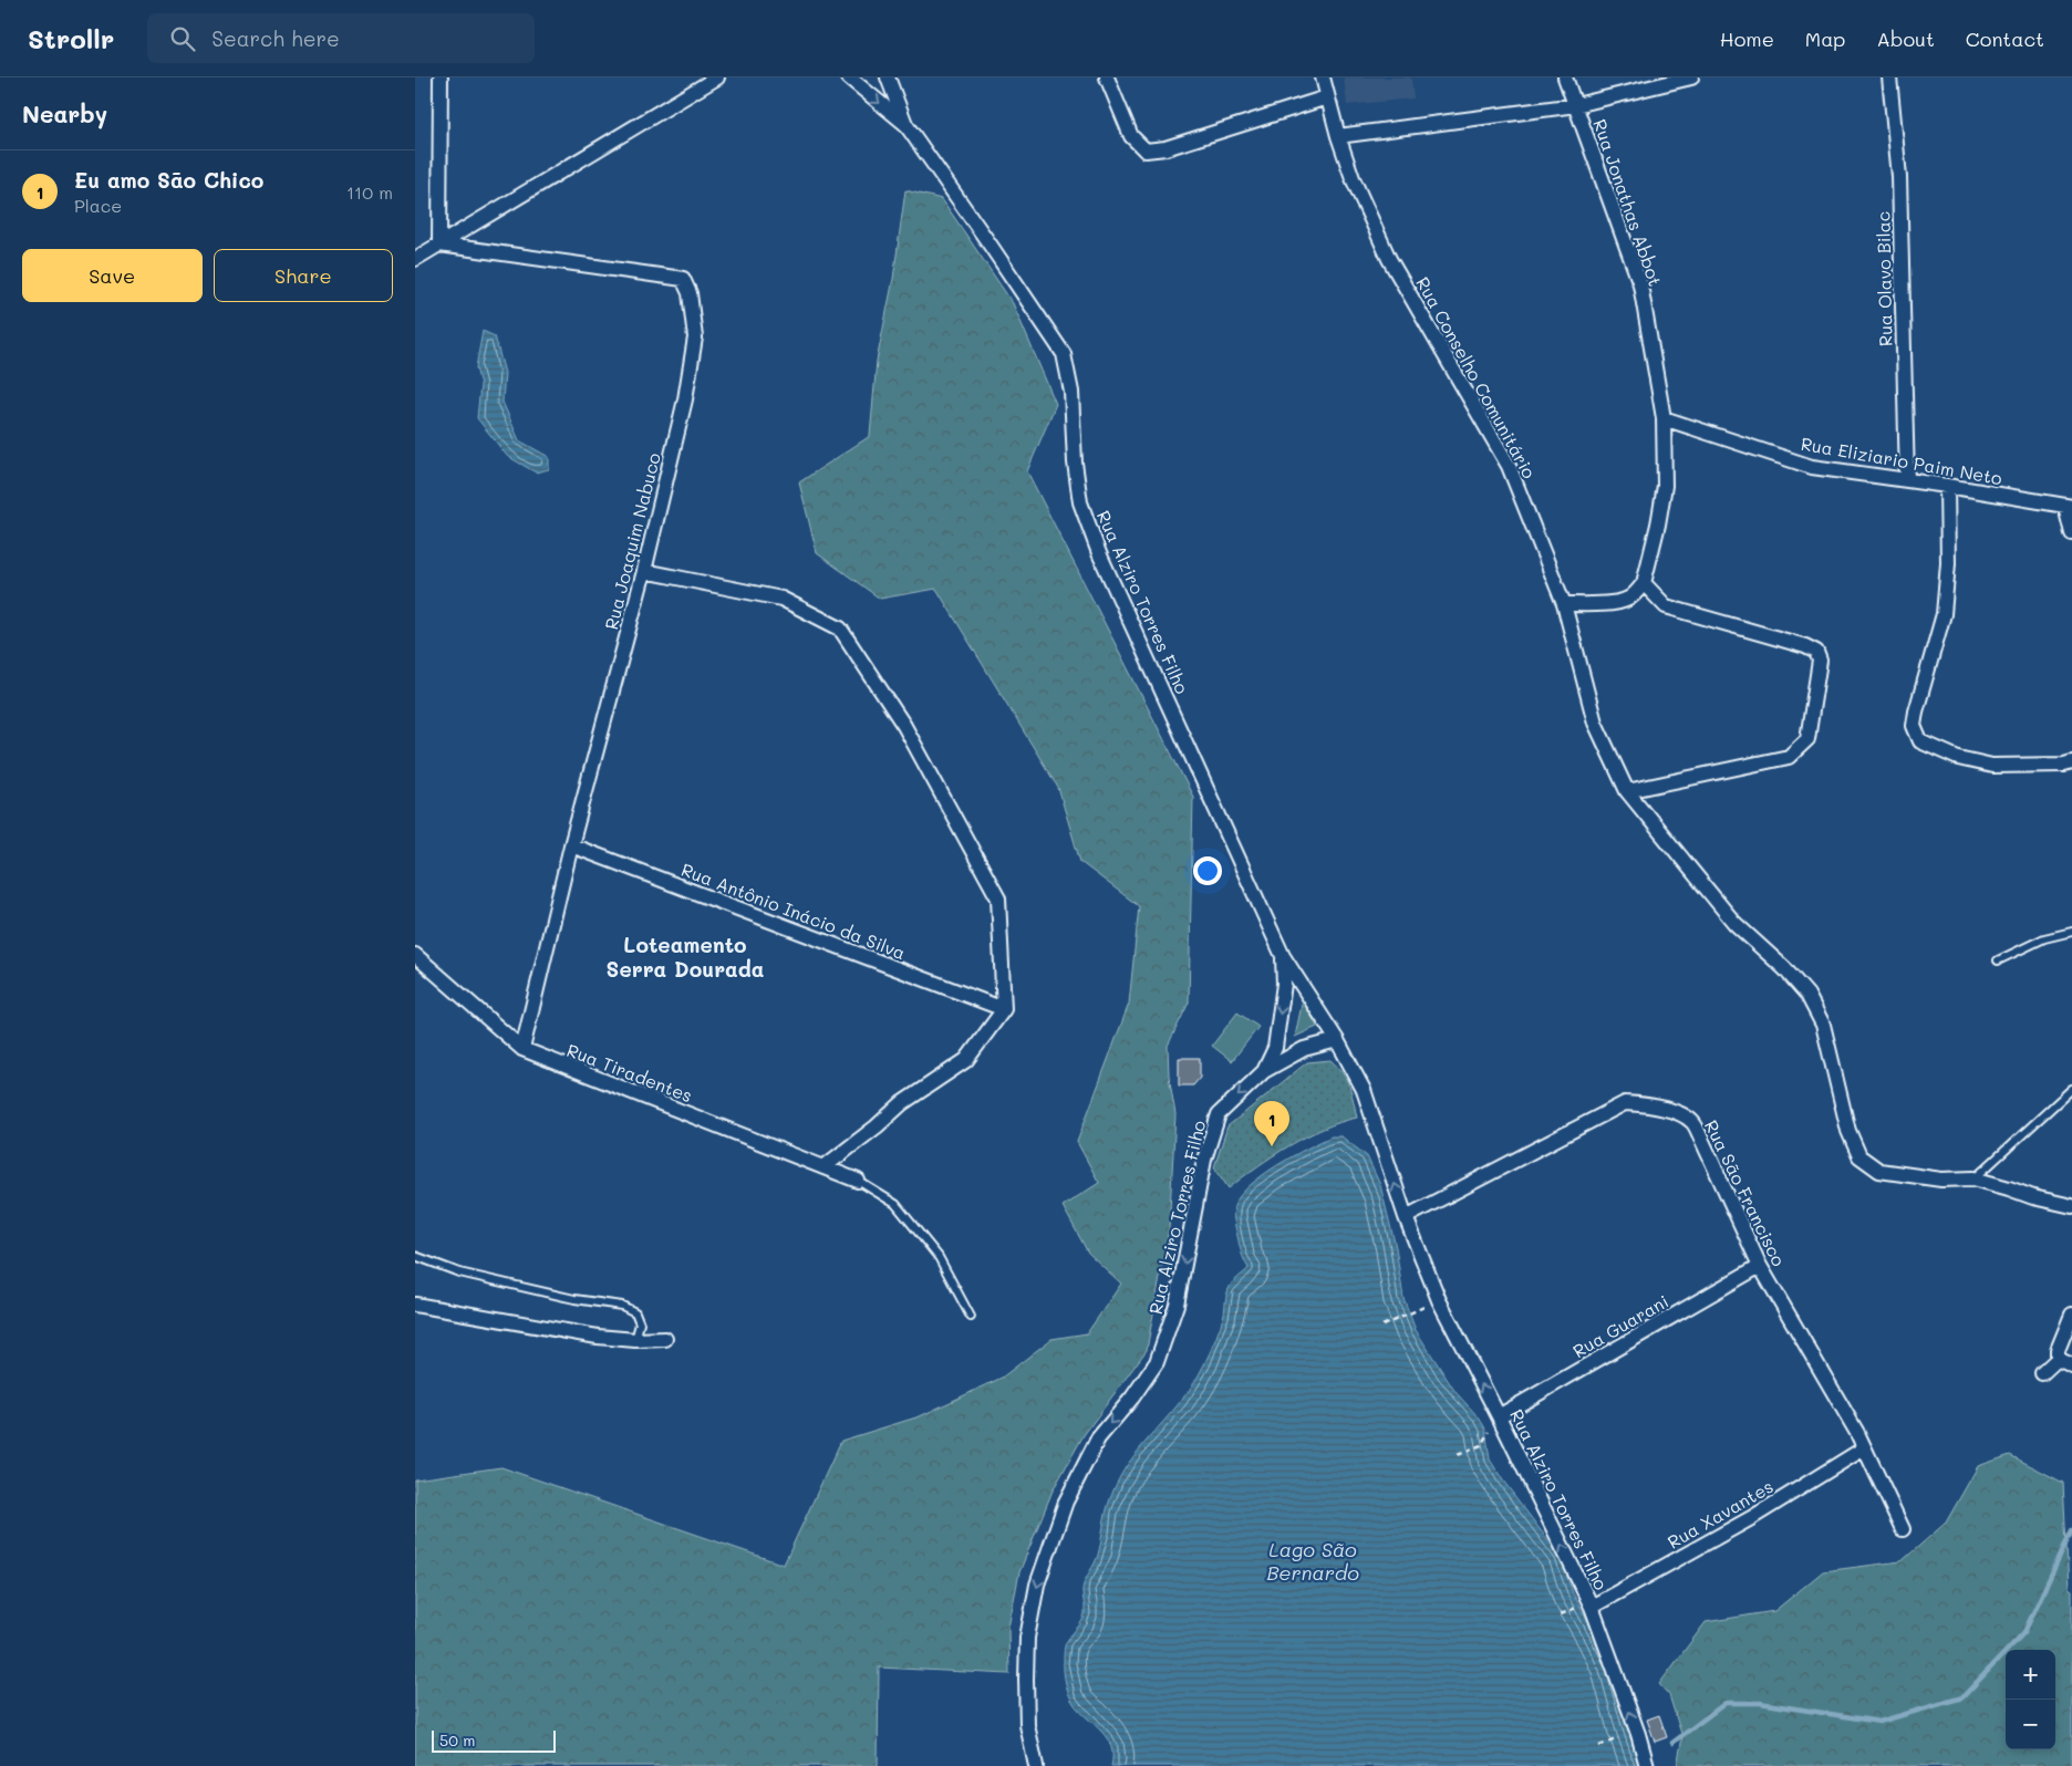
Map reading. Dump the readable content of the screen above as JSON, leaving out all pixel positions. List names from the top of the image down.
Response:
{
  "streets": {
    "street": [
      "Rua Jonathas Abbot",
      "Rua Olavo Bilac",
      "Rua Conselho Comunitário",
      "Rua Eliziario Paim Neto",
      "Rua Joaquim Nabuco",
      "Rua Alziro Torres Filho",
      "Rua Antônio Inácio da Silva",
      "Rua Tiradentes",
      "Rua São Francisco",
      "Rua Guarani",
      "Rua Xavantes"
    ]
  },
  "crossings": [
    ["Rua Jonathas Abbot", "Rua Eliziario Paim Neto"],
    ["Rua Olavo Bilac", "Rua Eliziario Paim Neto"],
    ["Rua Joaquim Nabuco", "Rua Antônio Inácio da Silva"],
    ["Rua Joaquim Nabuco", "Rua Tiradentes"],
    ["Rua Alziro Torres Filho", "Rua São Francisco"],
    ["Rua Alziro Torres Filho", "Rua Guarani"],
    ["Rua Alziro Torres Filho", "Rua Xavantes"],
    ["Rua São Francisco", "Rua Guarani"],
    ["Rua São Francisco", "Rua Xavantes"]
  ],
  "districts": ["Loteamento Serra Dourada"],
  "water": ["Lago São Bernardo"],
  "scale_bar": "50 m",
  "page": {
    "header": "Strollr",
    "search": "Search here",
    "nav": [
      "Home",
      "Map",
      "About",
      "Contact"
    ],
    "heading": "Nearby",
    "list": [
      {
        "mark": "1",
        "name": "Eu amo São Chico",
        "note": "Place",
        "value": "110 m"
      }
    ],
    "buttons": ["Save", "Share"],
    "pins": "1",
    "map_buttons": ["+", "−"],
    "scale": "50 m"
  }
}
